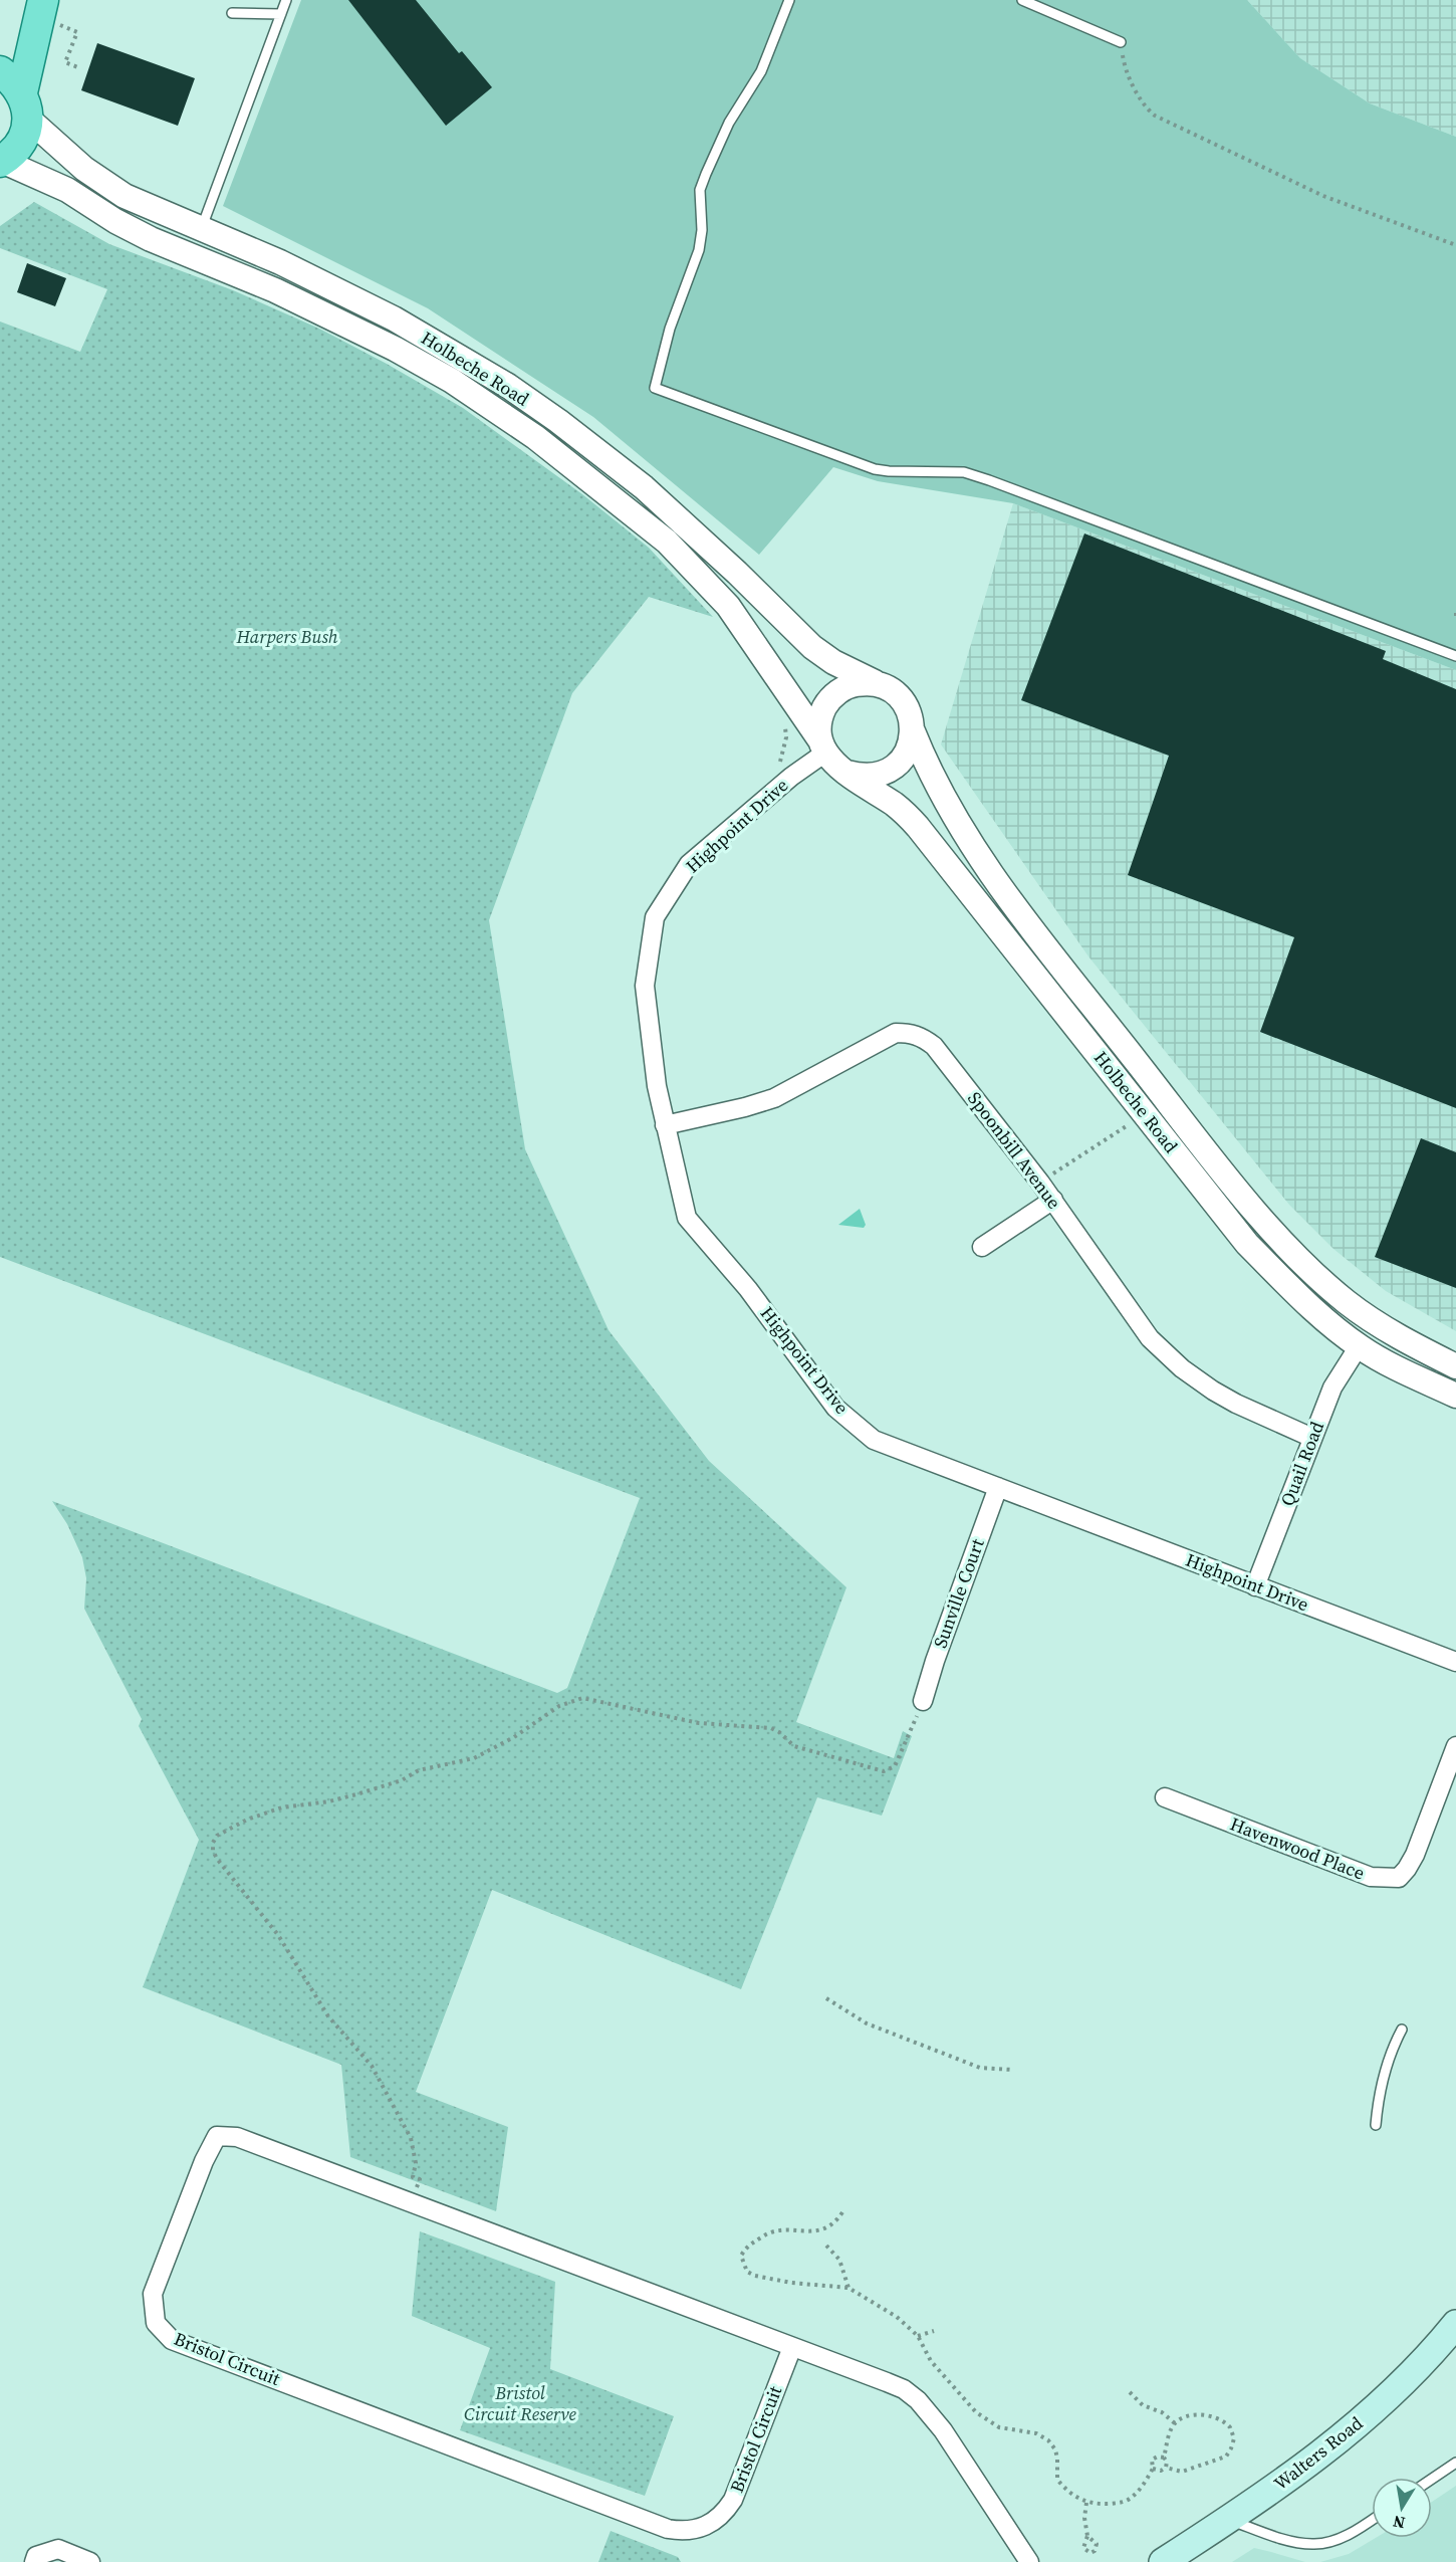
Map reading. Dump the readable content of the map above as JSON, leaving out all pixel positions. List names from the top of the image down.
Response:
{
  "streets": {
    "main road": ["Walters Road"],
    "street": [
      "Holbeche Road",
      "Highpoint Drive",
      "Spoonbill Avenue",
      "Quail Road",
      "Sunville Court",
      "Havenwood Place",
      "Bristol Circuit"
    ]
  },
  "crossings": [
    ["Holbeche Road", "Highpoint Drive"],
    ["Holbeche Road", "Quail Road"],
    ["Highpoint Drive", "Spoonbill Avenue"],
    ["Highpoint Drive", "Quail Road"],
    ["Highpoint Drive", "Sunville Court"],
    ["Spoonbill Avenue", "Quail Road"]
  ],
  "parks": ["Harpers Bush", "Bristol Circuit Reserve"],
  "north": "bottom"
}
